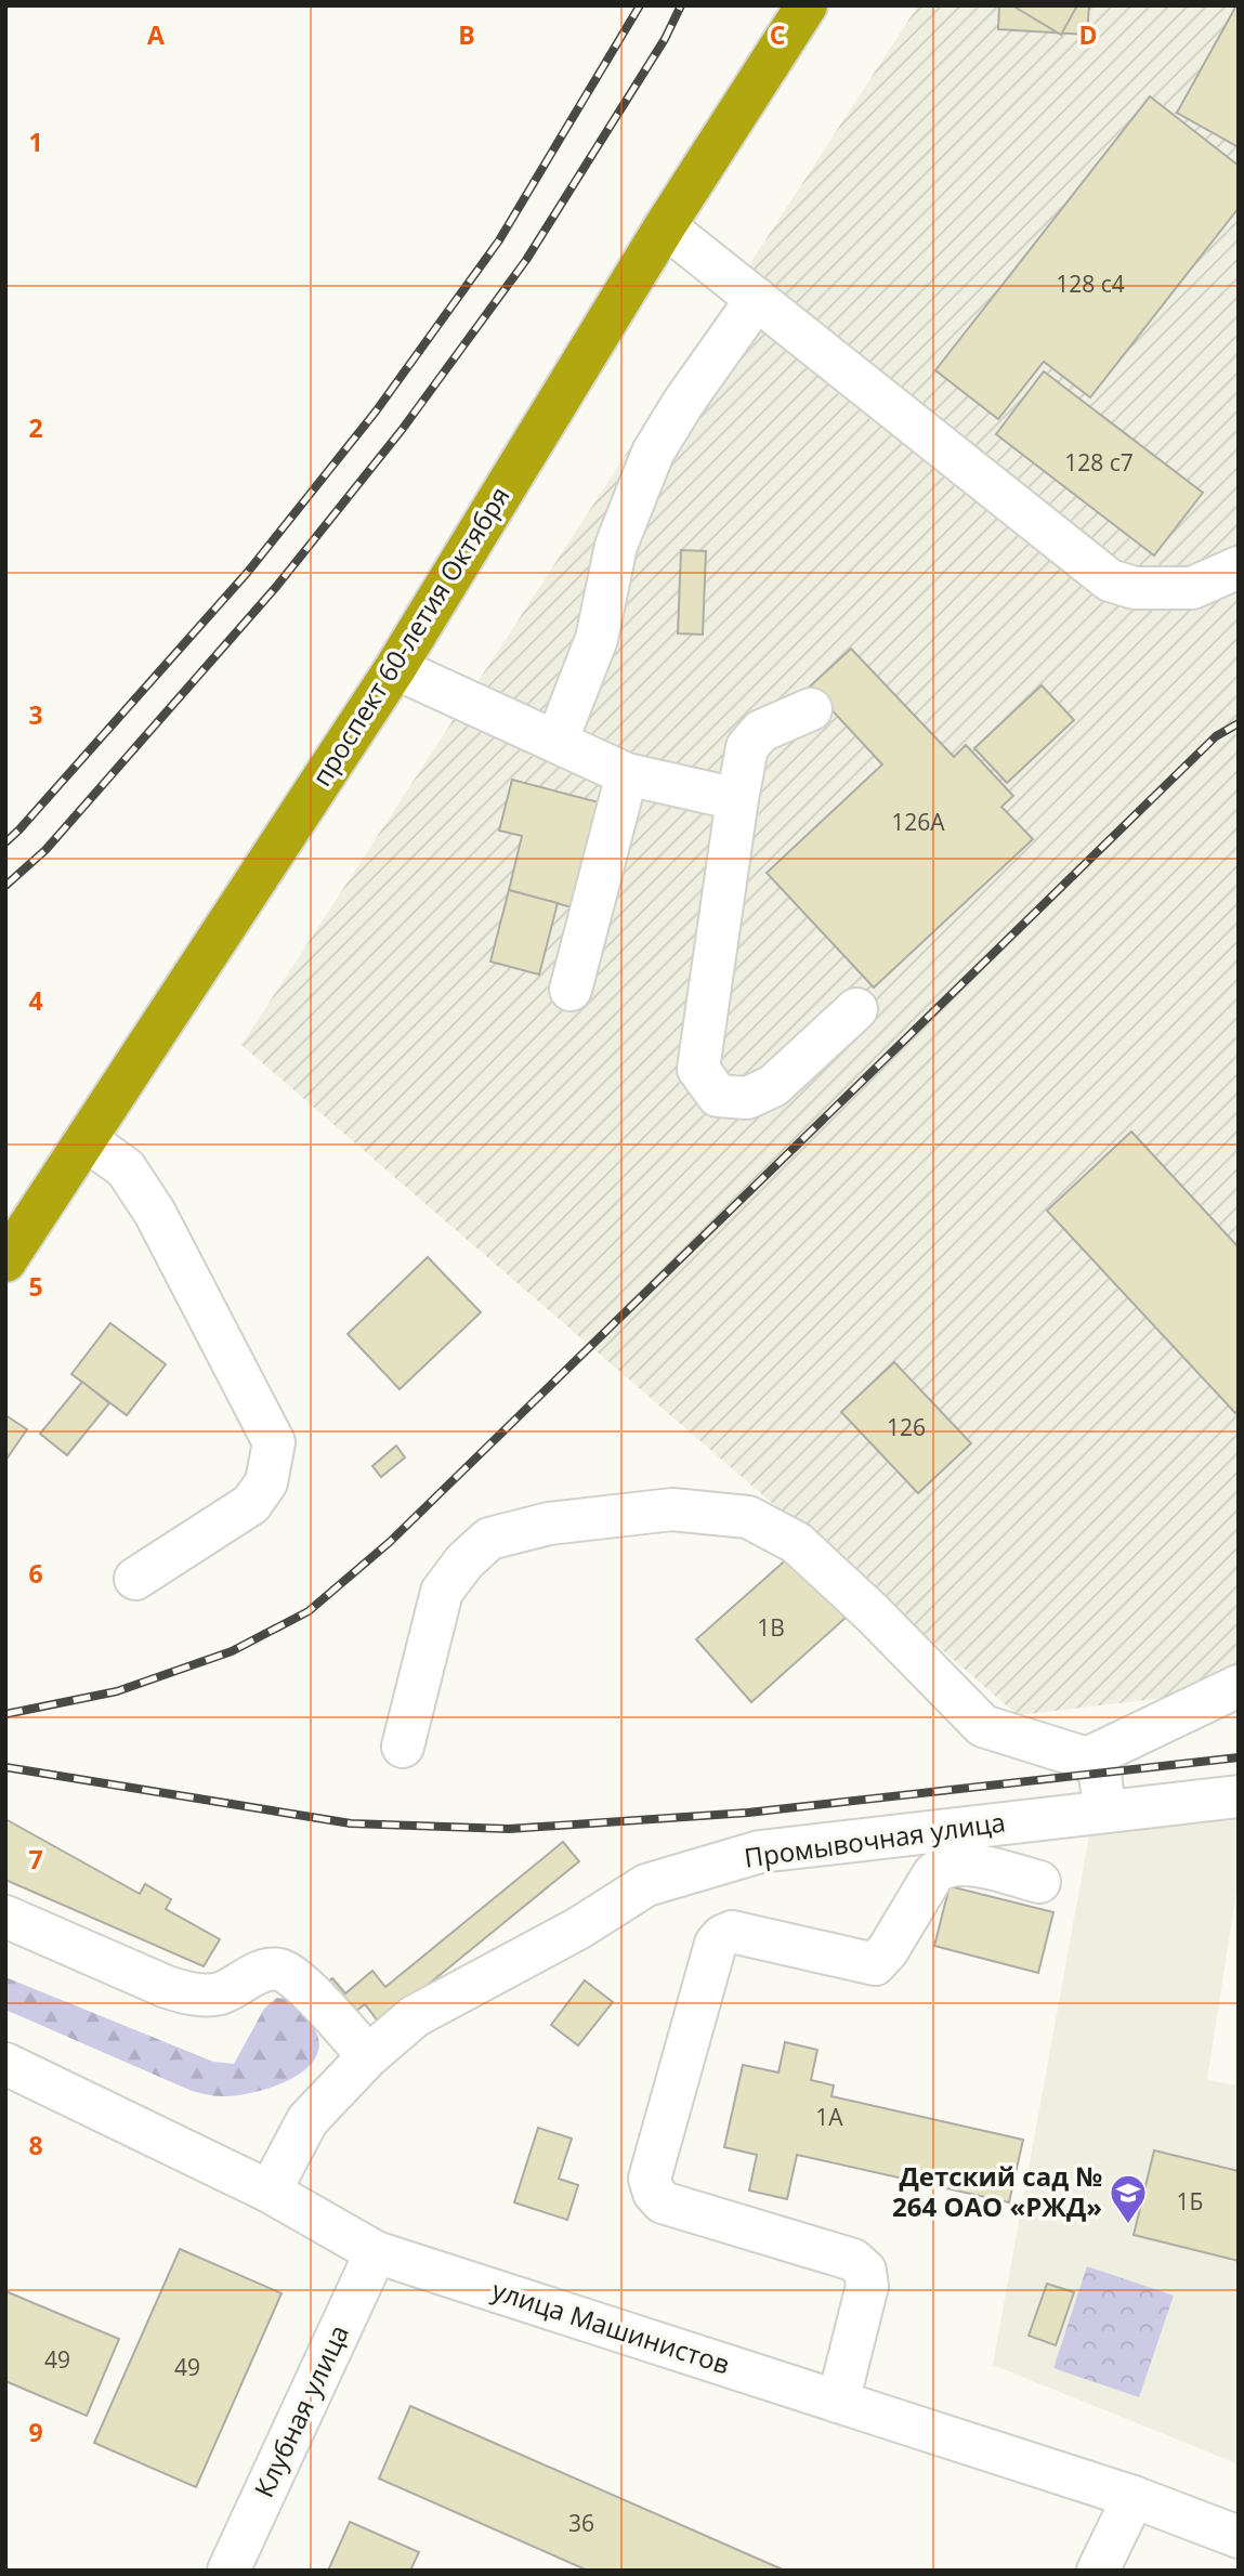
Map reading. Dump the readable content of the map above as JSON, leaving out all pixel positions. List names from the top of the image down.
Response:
{
  "streets": {
    "highway": ["проспект 60-летия Октября"],
    "street": ["Промывочная улица", "улица Машинистов", "Клубная улица"]
  },
  "crossings": [
    ["Промывочная улица", "улица Машинистов"],
    ["улица Машинистов", "Клубная улица"]
  ],
  "places": {
    "school or university": ["Детский сад № 264 ОАО «РЖД»"]
  },
  "house_numbers": [
    "128 с4",
    "128 с7",
    "126А",
    "126",
    "1В",
    "1А",
    "1Б",
    "49",
    "49",
    "36"
  ],
  "grid": {
    "columns": [
      "A",
      "B",
      "C",
      "D"
    ],
    "rows": [
      "1",
      "2",
      "3",
      "4",
      "5",
      "6",
      "7",
      "8",
      "9"
    ]
  }
}
